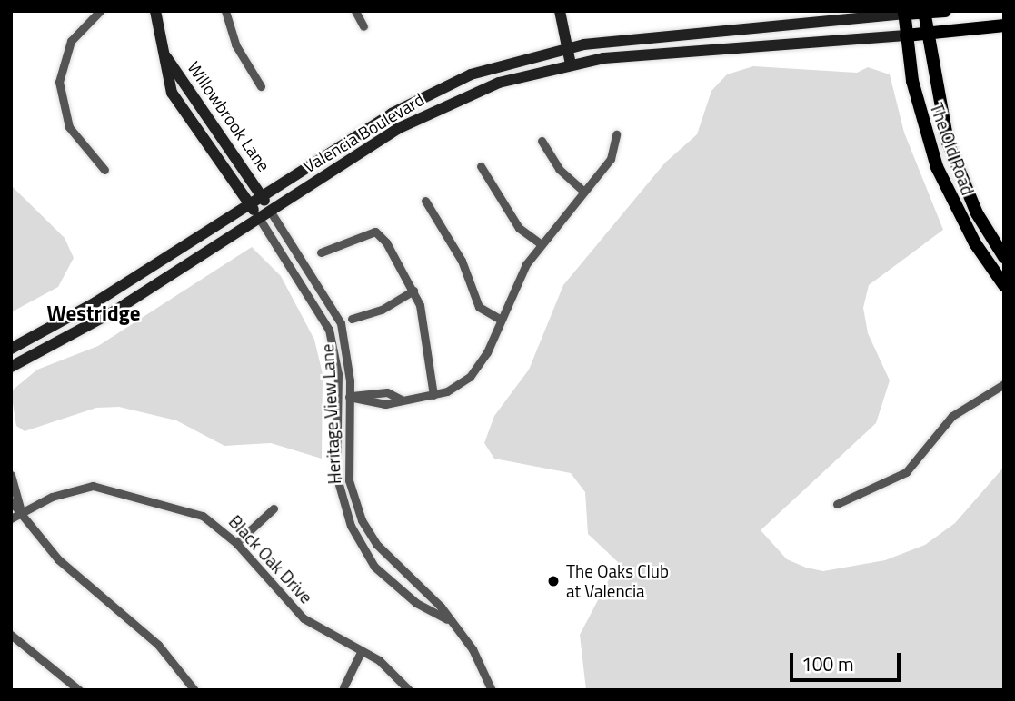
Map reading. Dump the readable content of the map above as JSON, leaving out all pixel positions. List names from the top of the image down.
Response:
{
  "streets": {
    "main road": ["Valencia Boulevard", "The Old Road"],
    "street": ["Willowbrook Lane", "Heritage View Lane", "Black Oak Drive"]
  },
  "crossings": [
    ["Willowbrook Lane", "Valencia Boulevard"],
    ["Willowbrook Lane", "Heritage View Lane"],
    ["Valencia Boulevard", "The Old Road"],
    ["Valencia Boulevard", "Heritage View Lane"]
  ],
  "districts": ["Westridge"],
  "places": ["The Oaks Club at Valencia"],
  "scale_bar": "100 m"
}
